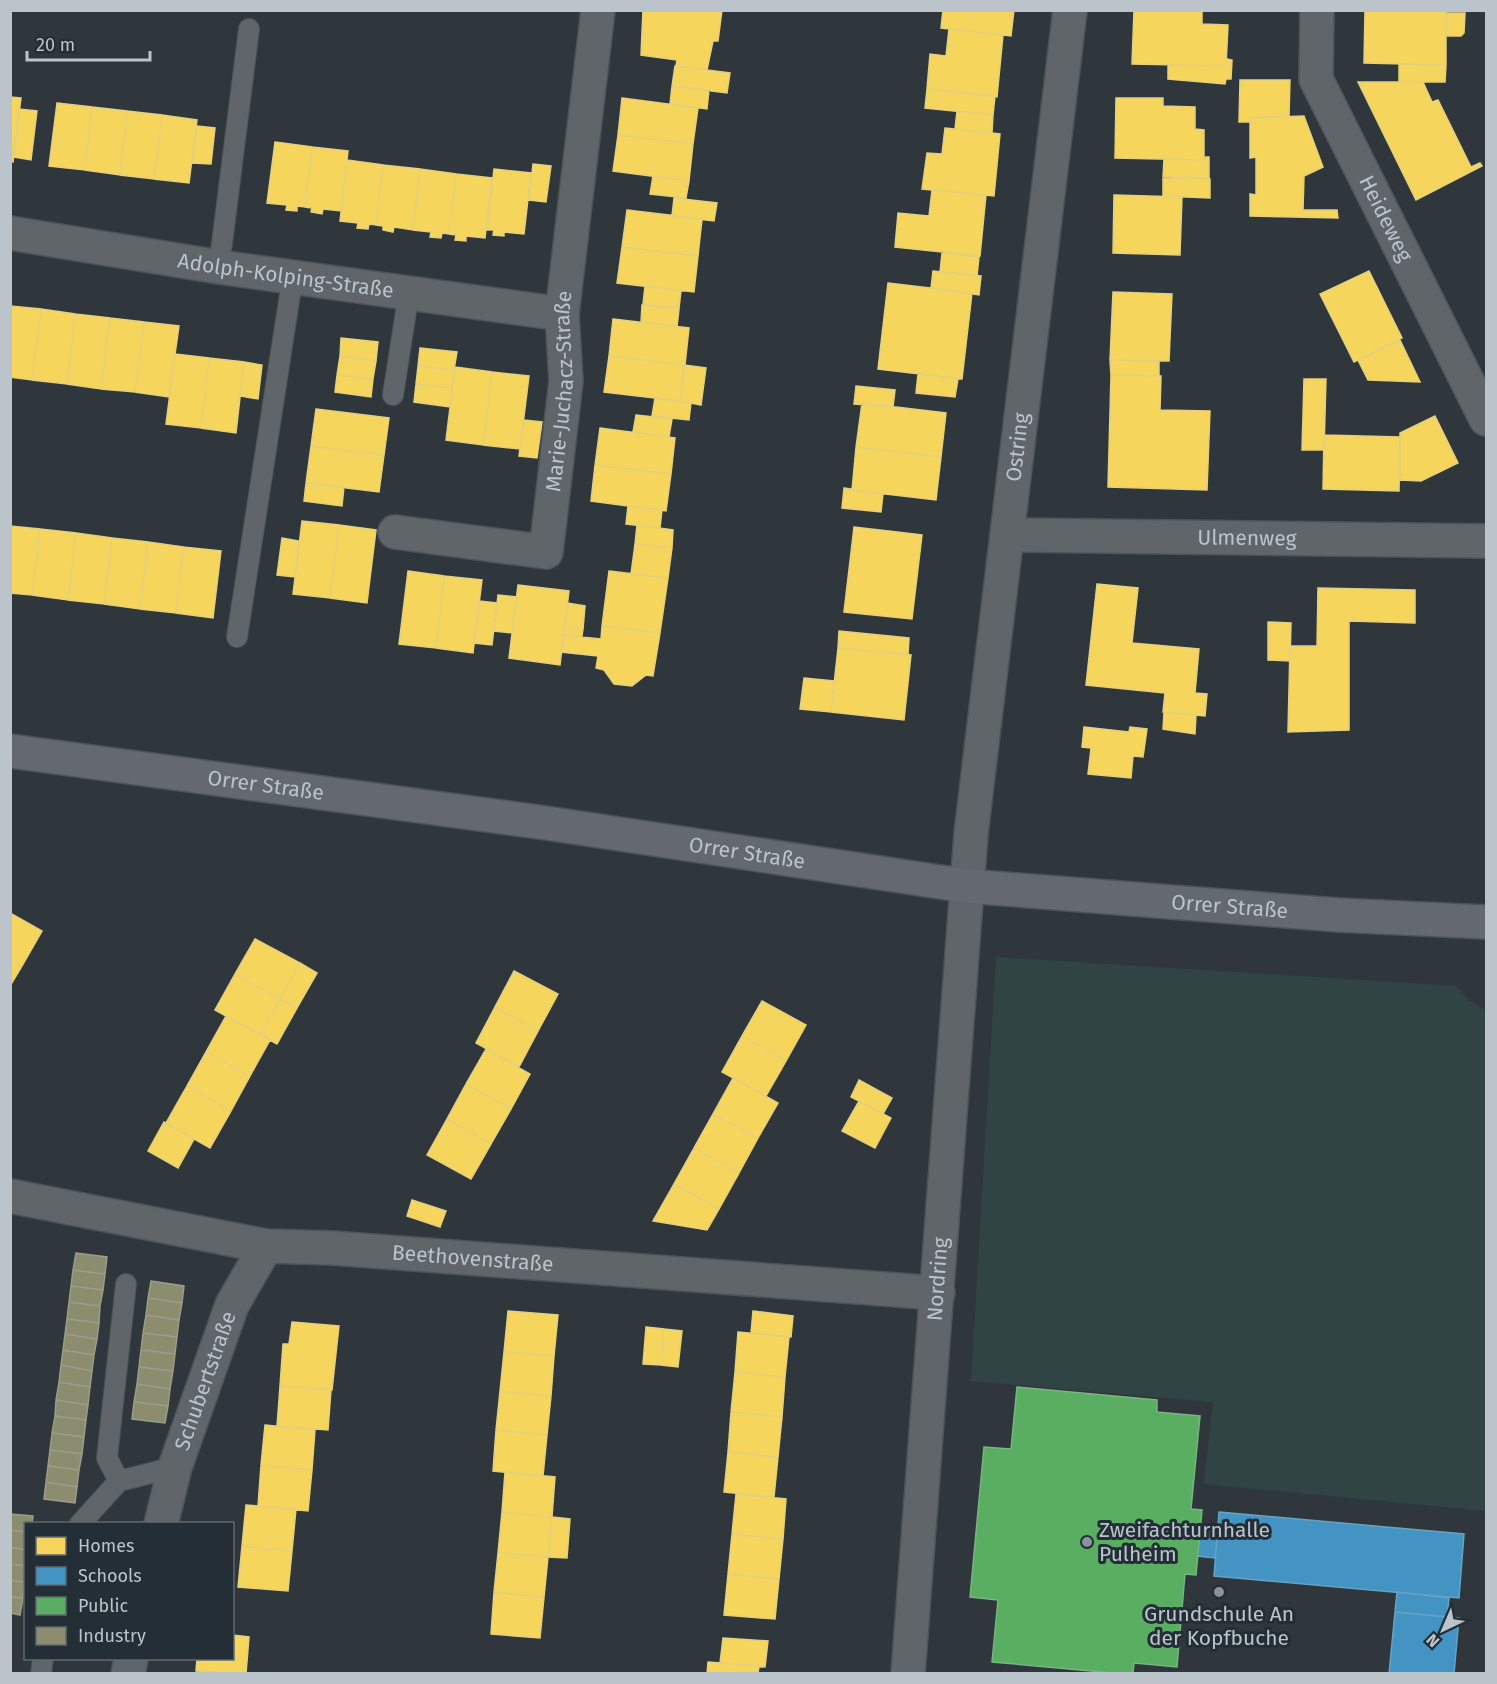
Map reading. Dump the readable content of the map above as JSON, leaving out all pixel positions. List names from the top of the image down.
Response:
{
  "streets": {
    "street": [
      "Heideweg",
      "Adolph-Kolping-Straße",
      "Marie-Juchacz-Straße",
      "Ostring",
      "Ulmenweg",
      "Orrer Straße",
      "Beethovenstraße",
      "Nordring",
      "Schubertstraße"
    ]
  },
  "crossings": [
    ["Adolph-Kolping-Straße", "Marie-Juchacz-Straße"],
    ["Ostring", "Ulmenweg"],
    ["Ostring", "Orrer Straße"],
    ["Ostring", "Nordring"],
    ["Orrer Straße", "Nordring"],
    ["Beethovenstraße", "Nordring"],
    ["Beethovenstraße", "Schubertstraße"]
  ],
  "places": ["Zweifachturnhalle Pulheim", "Grundschule An der Kopfbuche"],
  "legend": [
    "Homes",
    "Schools",
    "Public",
    "Industry"
  ],
  "scale_bar": "20 m",
  "north": "bottom left"
}
